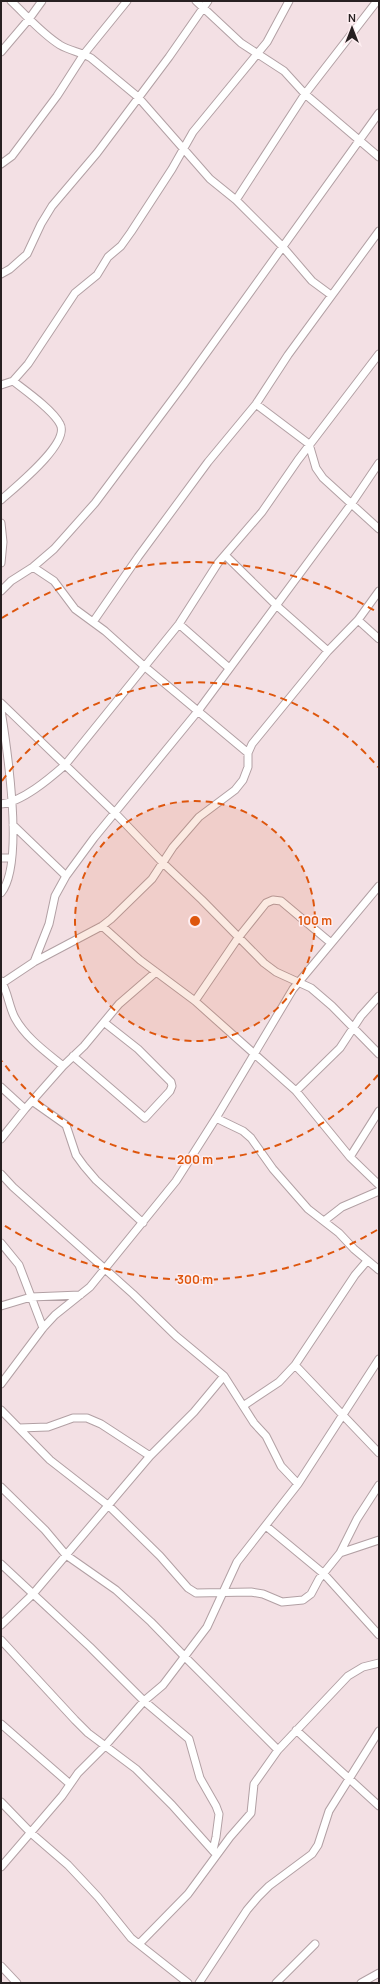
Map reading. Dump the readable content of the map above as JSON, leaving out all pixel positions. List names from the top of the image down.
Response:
{
  "north": "top",
  "rings": ["100 m", "200 m", "300 m"]
}
